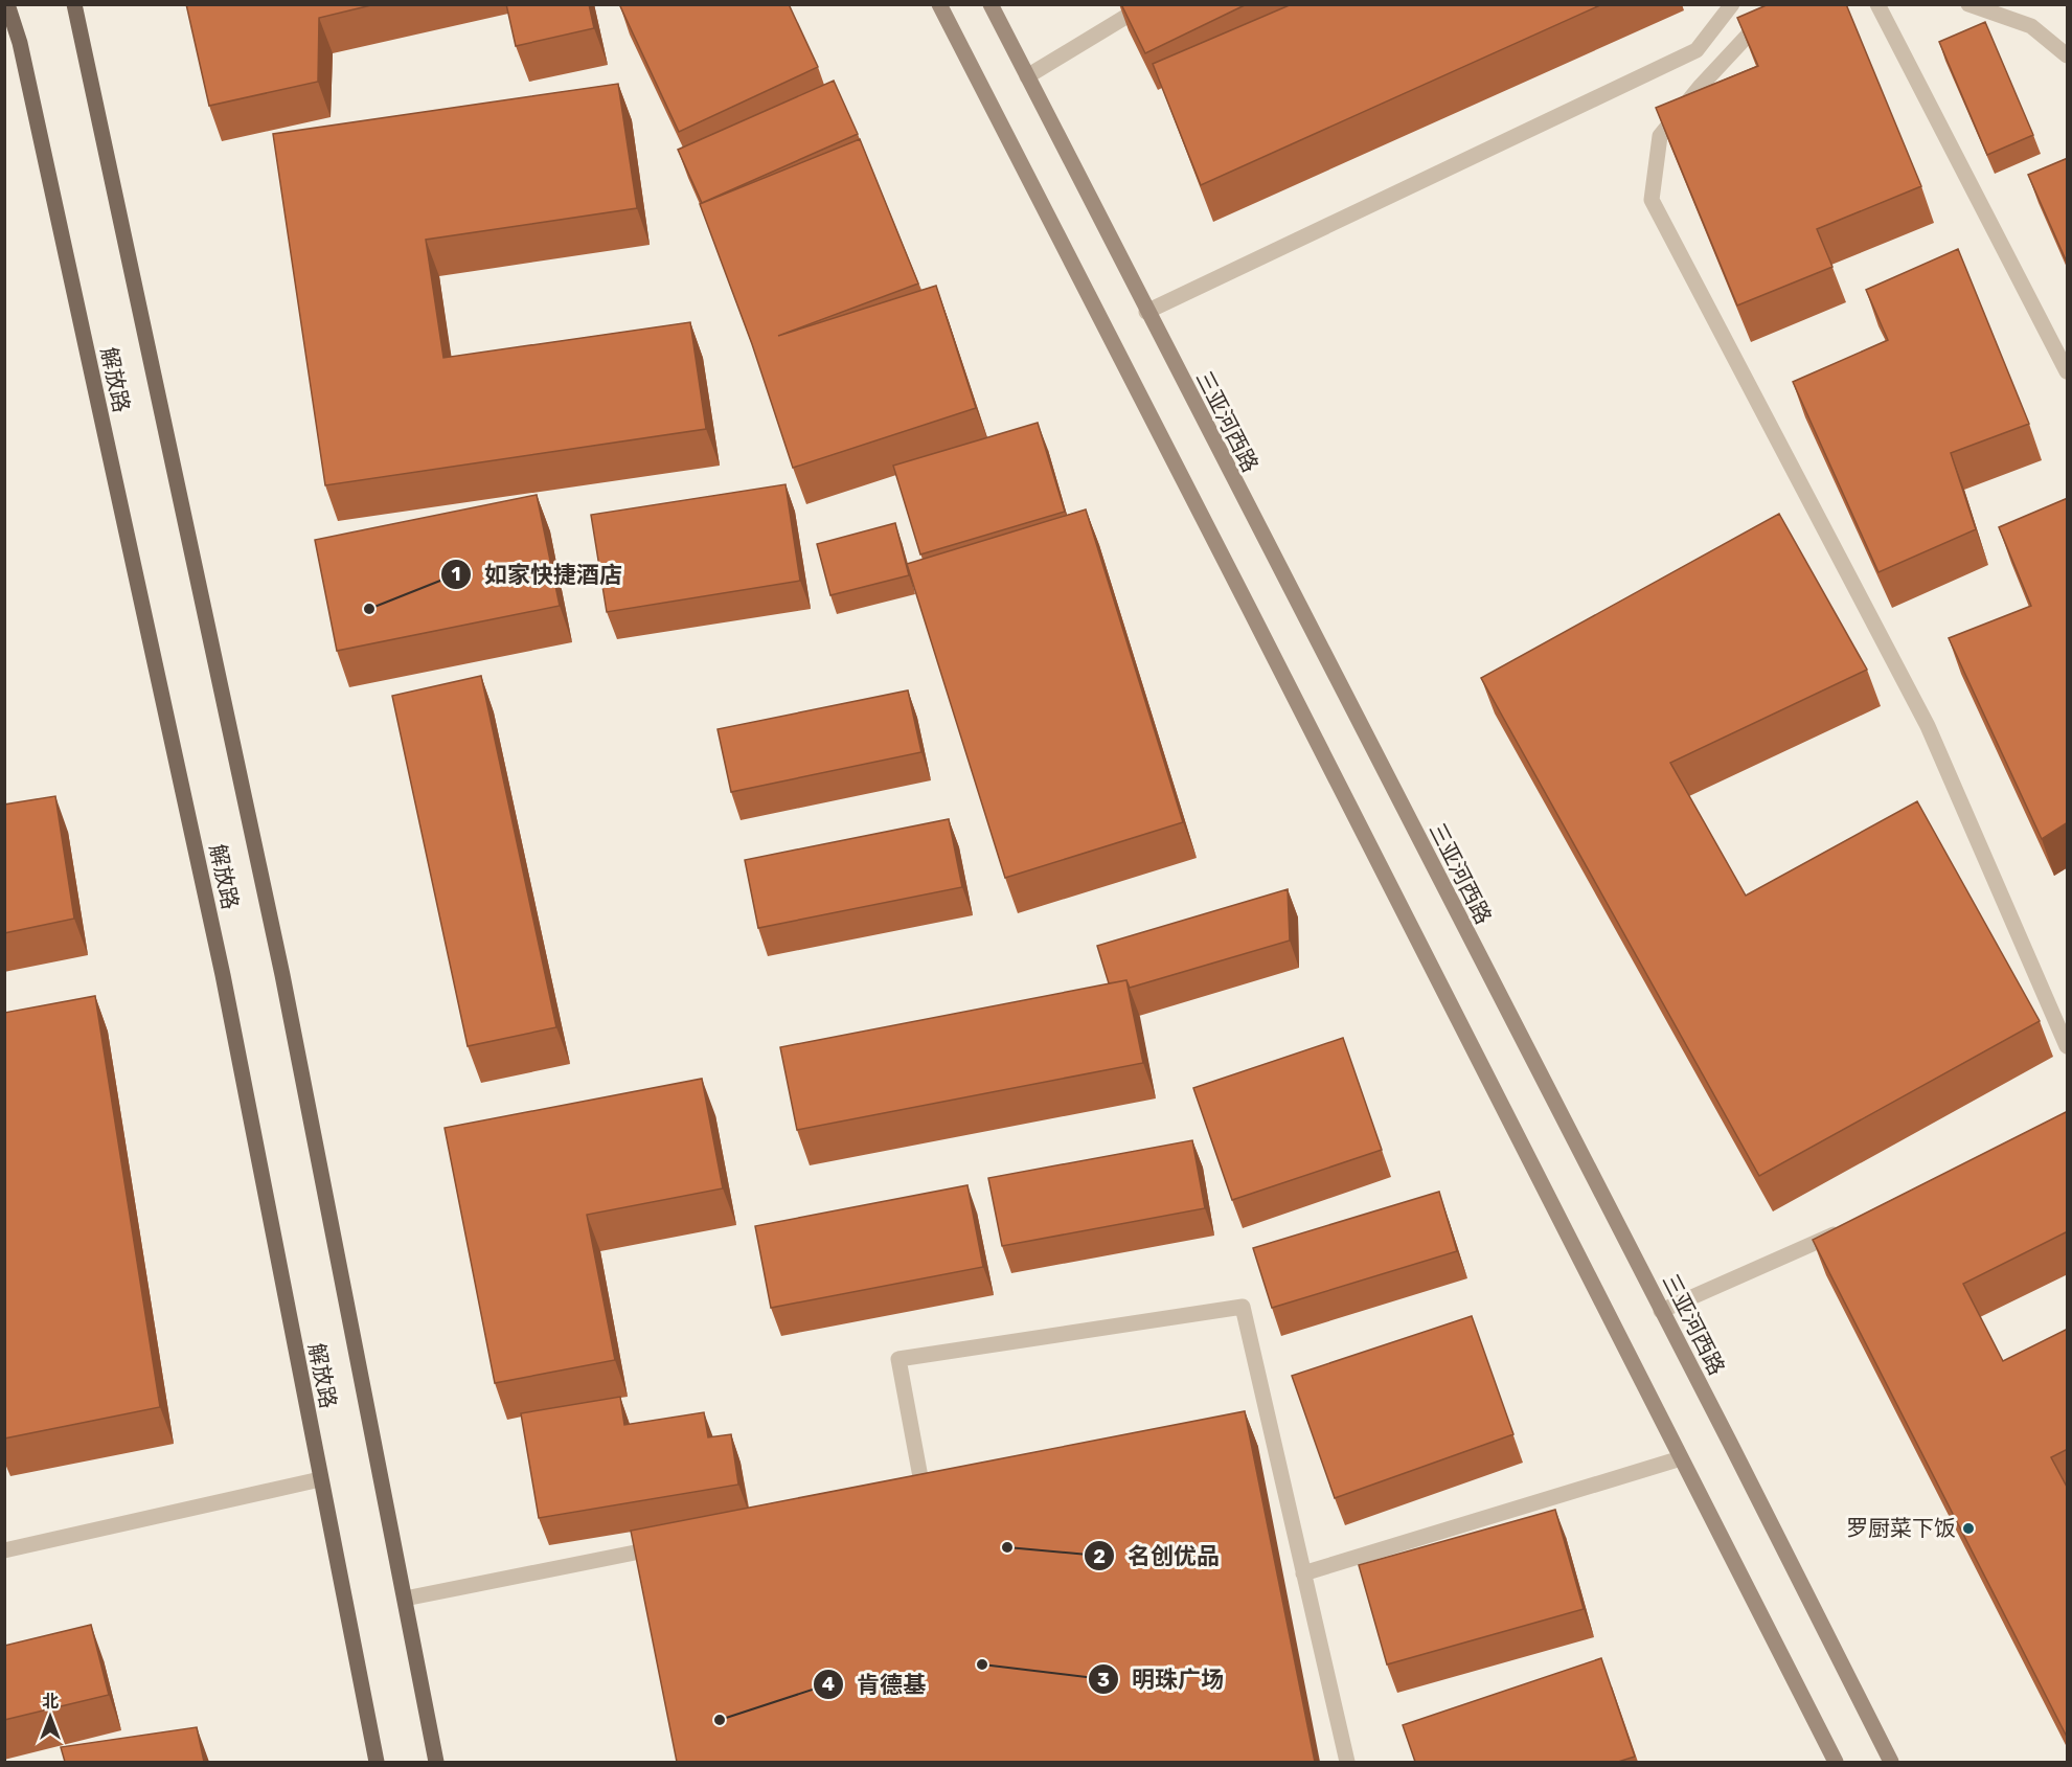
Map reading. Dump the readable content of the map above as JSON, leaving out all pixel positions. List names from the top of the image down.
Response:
{
  "streets": {
    "main road": ["解放路", "三亚河西路"]
  },
  "places": [
    "如家快捷酒店",
    "罗厨菜下饭",
    "名创优品",
    "明珠广场",
    "肯德基"
  ],
  "north": "top"
}
